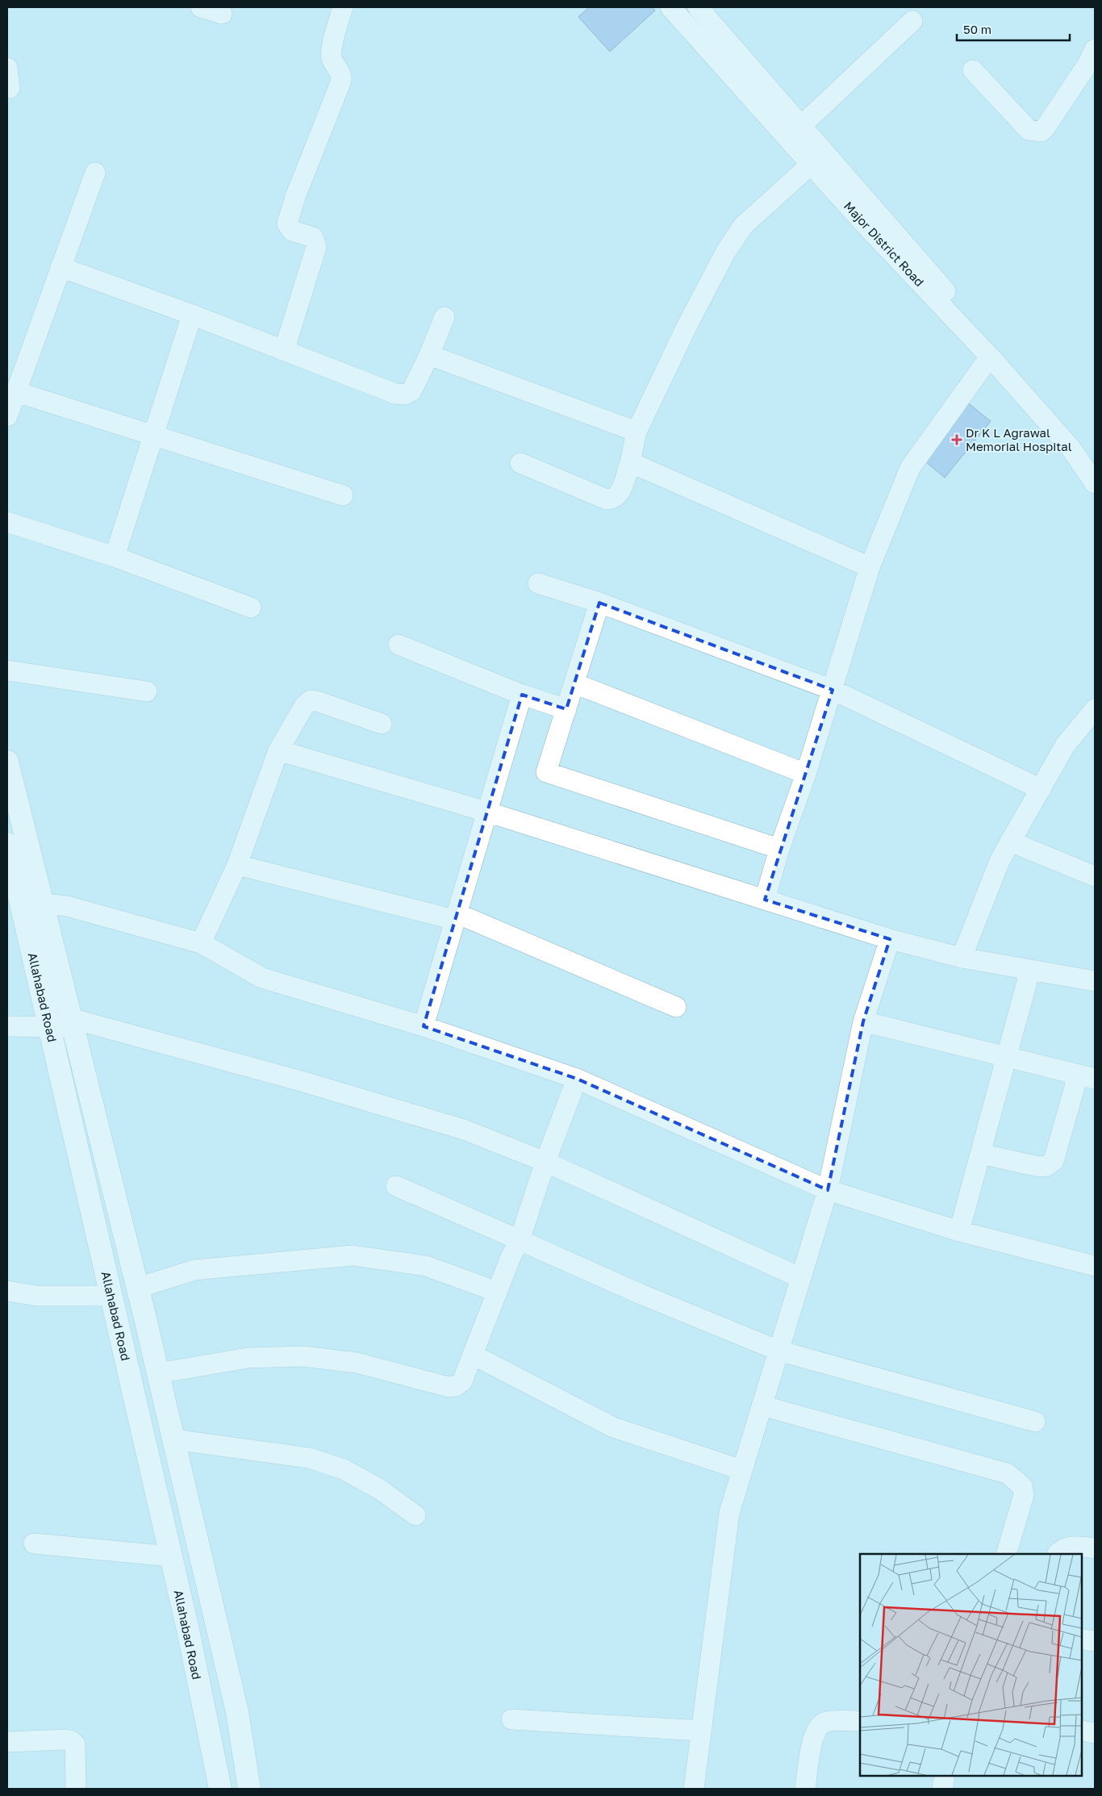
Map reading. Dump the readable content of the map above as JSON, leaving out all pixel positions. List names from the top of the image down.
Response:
{
  "streets": {
    "main road": ["Allahabad Road"],
    "street": ["Major District Road"]
  },
  "places": {
    "health": ["Dr K L Agrawal Memorial Hospital"]
  },
  "scale_bar": "50 m"
}
